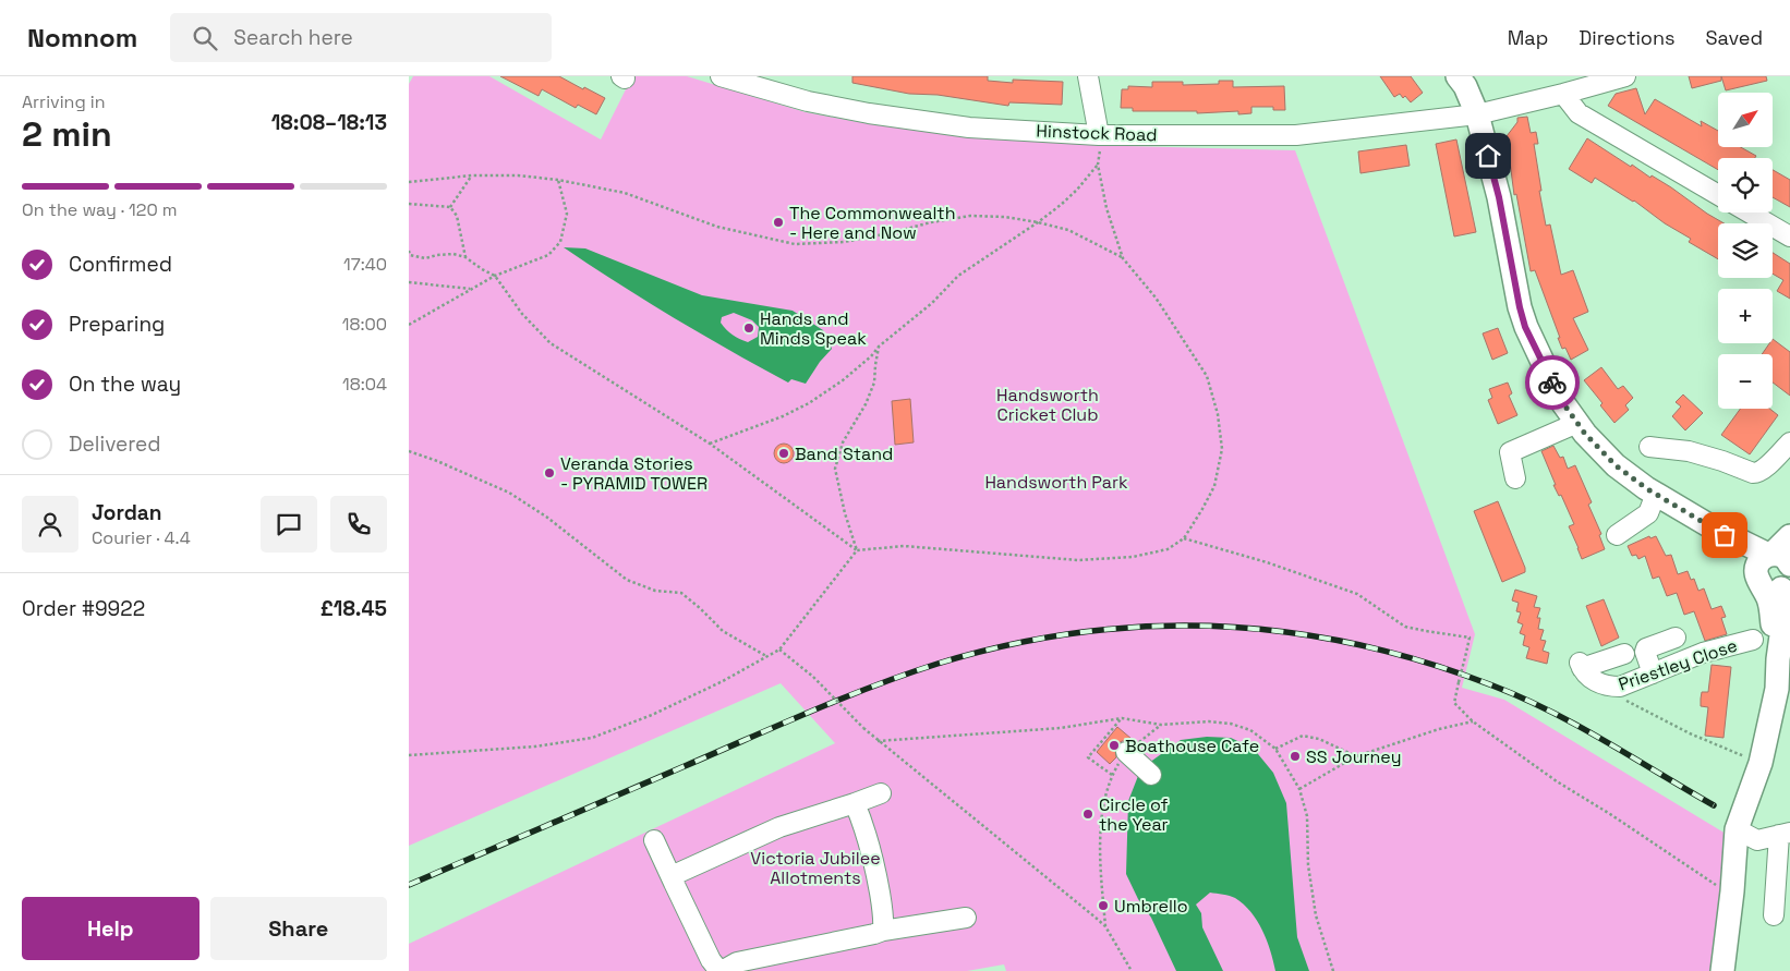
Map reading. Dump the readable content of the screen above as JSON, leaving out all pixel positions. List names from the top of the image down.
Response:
{
  "streets": {
    "street": ["Hinstock Road", "Priestley Close"]
  },
  "parks": ["Handsworth Cricket Club", "Handsworth Park", "Victoria Jubilee Allotments"],
  "places": [
    "The Commonwealth - Here and Now",
    "Hands and Minds Speak",
    "Band Stand",
    "Veranda Stories - PYRAMID TOWER",
    "Boathouse Cafe",
    "SS Journey",
    "Circle of the Year",
    "Umbrello"
  ],
  "north": "top right",
  "page": {
    "header": "Nomnom",
    "search": "Search here",
    "nav": ["Map", "Directions", "Saved"],
    "heading": ["2 min", "Arriving in", "18:08–18:13"],
    "panel": [
      "Jordan",
      "Courier · 4.4",
      "Order #9922",
      "£18.45"
    ],
    "map_buttons": ["+", "−"],
    "bar": "On the way · 120 m",
    "list": [
      ["Confirmed", "17:40"],
      ["Preparing", "18:00"],
      ["On the way", "18:04"],
      "Delivered"
    ],
    "buttons": ["Help", "Share"]
  }
}
